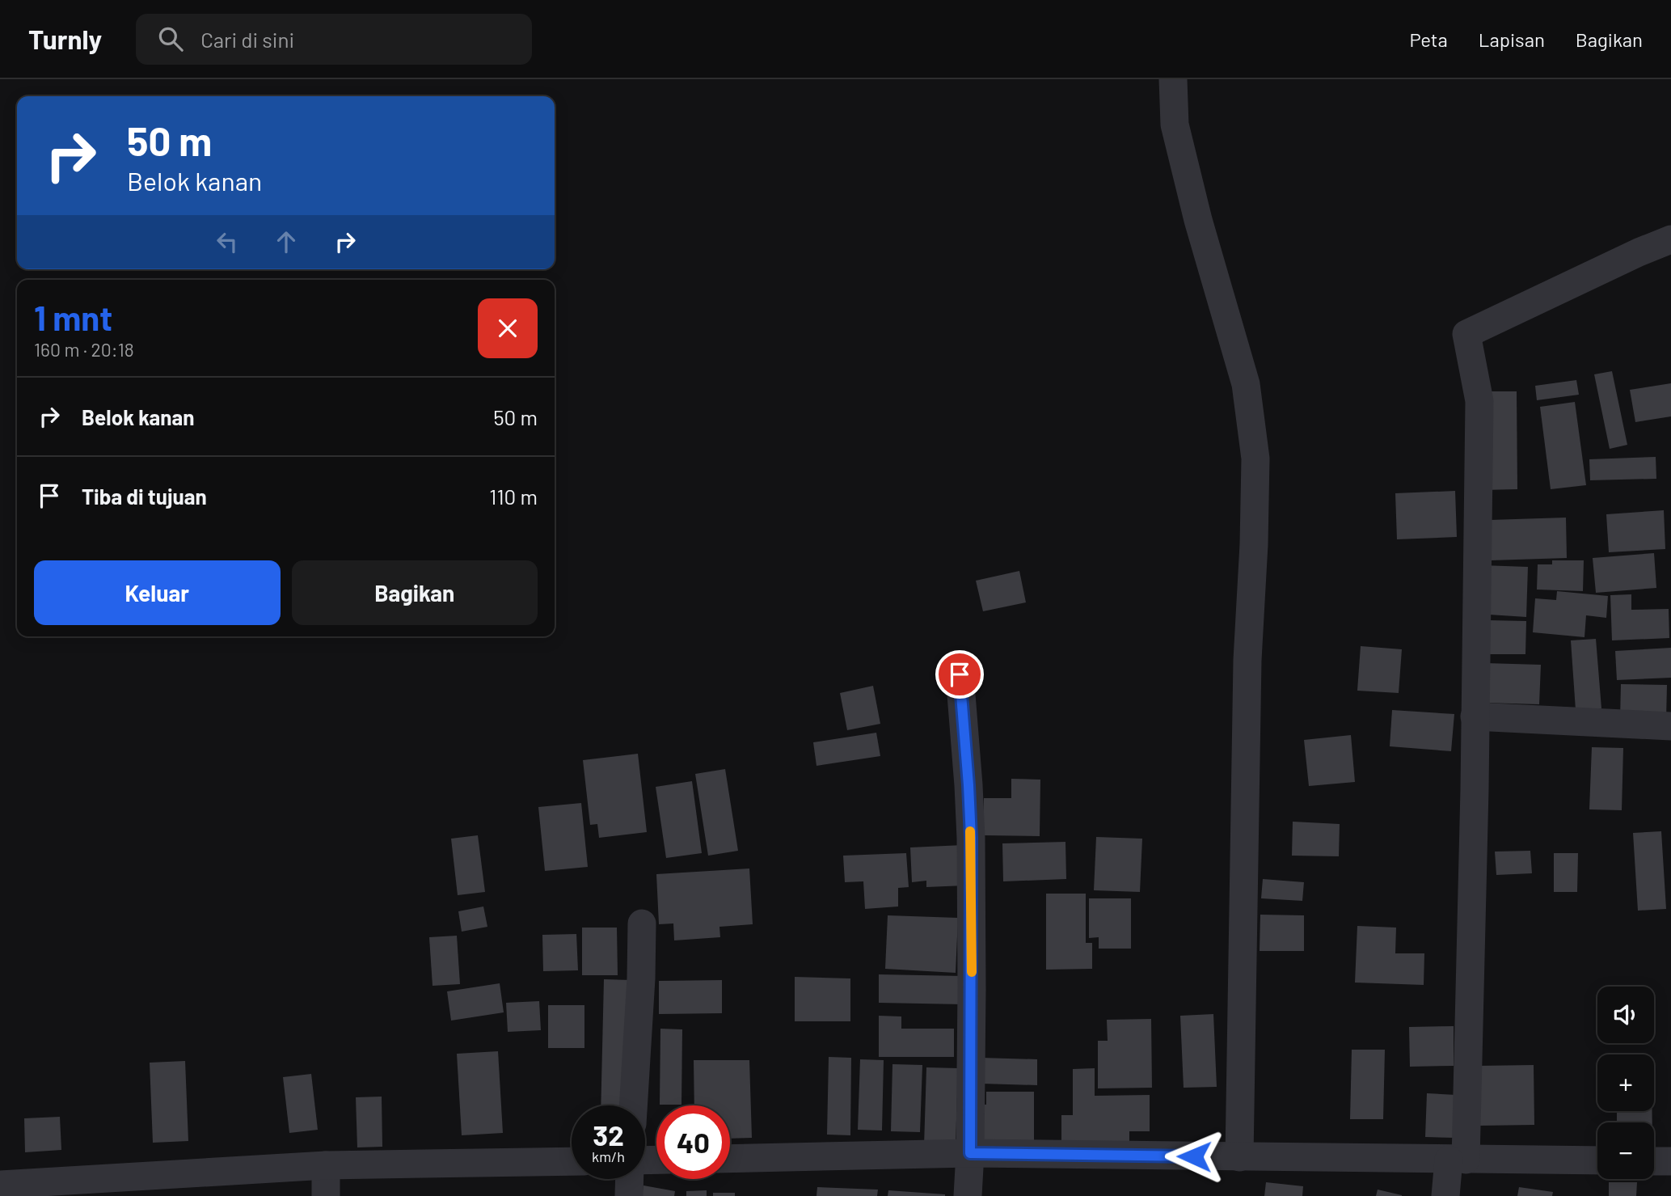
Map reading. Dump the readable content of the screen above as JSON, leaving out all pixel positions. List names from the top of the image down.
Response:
{
  "page": {
    "header": "Turnly",
    "search": "Cari di sini",
    "nav": ["Peta", "Lapisan", "Bagikan"],
    "turn": ["50 m", "Belok kanan"],
    "heading": ["1 mnt", "160 m · 20:18"],
    "list": [
      {
        "name": "Belok kanan",
        "value": "50 m"
      },
      {
        "name": "Tiba di tujuan",
        "value": "110 m"
      }
    ],
    "buttons": ["Keluar", "Bagikan"],
    "map_buttons": ["+", "−"],
    "speed": "32 km/h",
    "limit": "40"
  }
}
